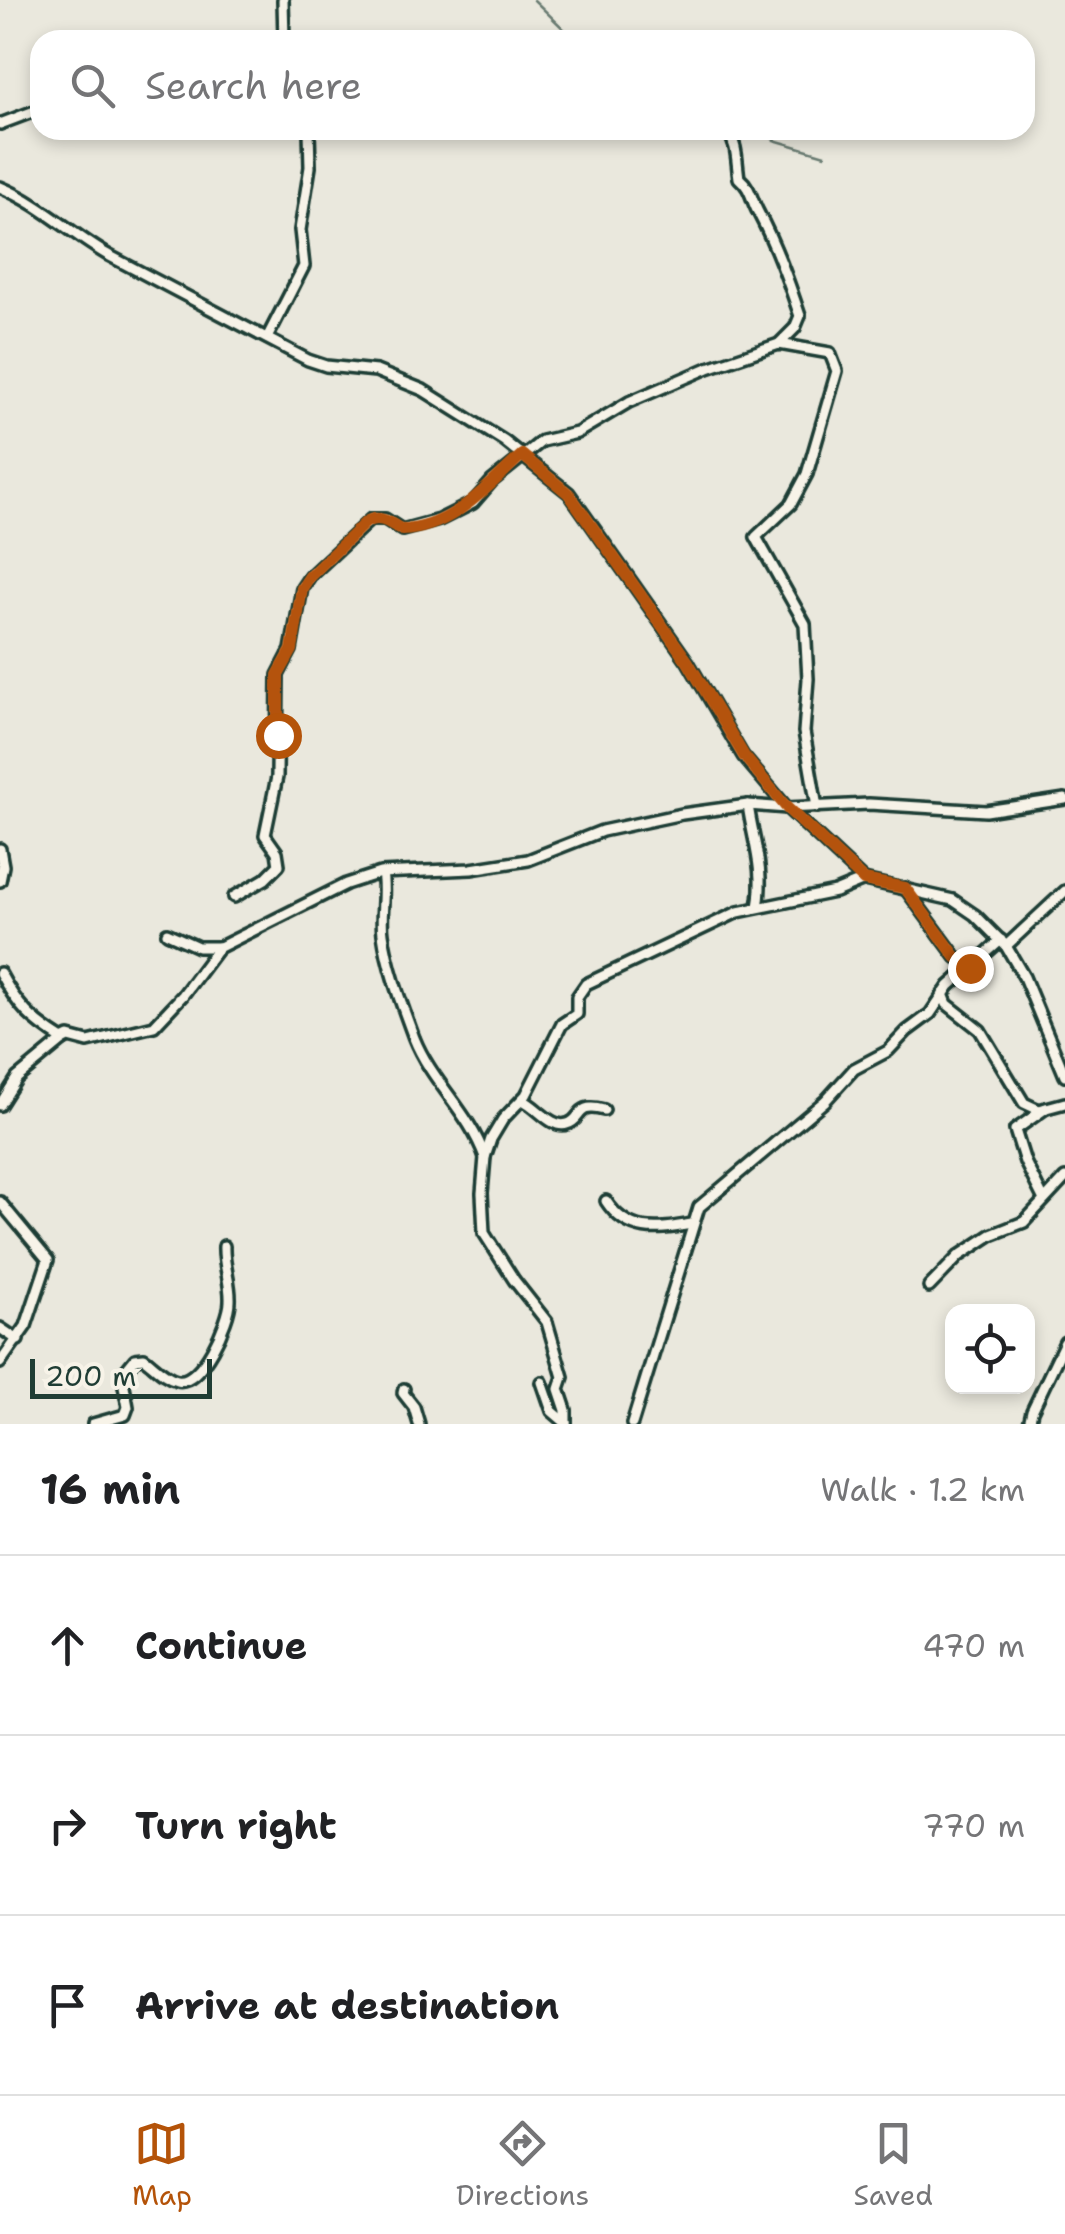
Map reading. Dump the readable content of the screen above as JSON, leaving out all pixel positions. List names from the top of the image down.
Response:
{
  "scale_bar": "200 m",
  "page": {
    "search": "Search here",
    "scale": "200 m",
    "heading": ["16 min", "Walk · 1.2 km"],
    "list": [
      ["Continue", "470 m"],
      ["Turn right", "770 m"],
      "Arrive at destination"
    ],
    "nav": ["Map", "Directions", "Saved"]
  }
}
